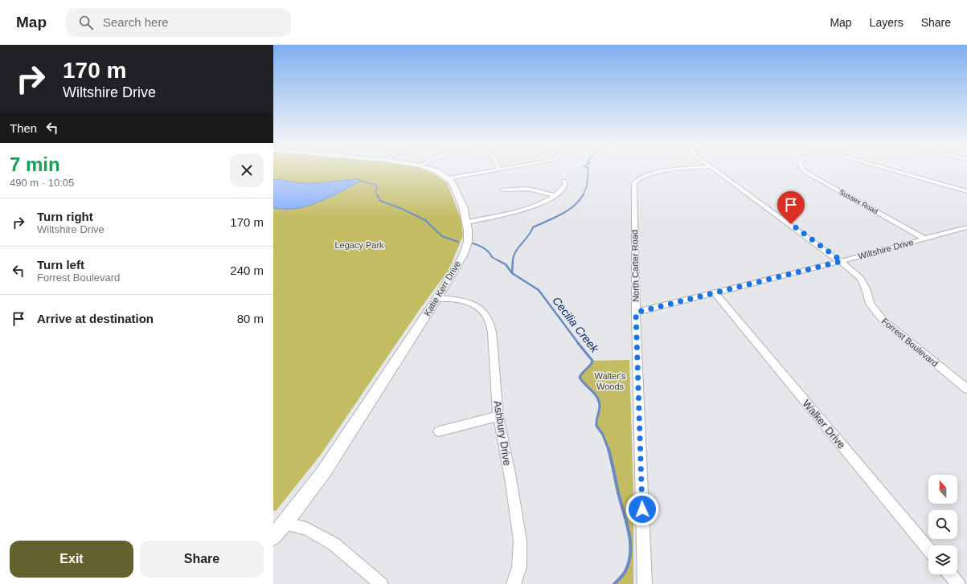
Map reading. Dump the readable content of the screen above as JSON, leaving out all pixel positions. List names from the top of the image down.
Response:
{
  "streets": {
    "street": [
      "Sussex Road",
      "Wiltshire Drive",
      "North Carter Road",
      "Katie Kerr Drive",
      "Forrest Boulevard",
      "Walker Drive",
      "Ashbury Drive"
    ]
  },
  "crossings": [
    ["Sussex Road", "Wiltshire Drive"],
    ["Wiltshire Drive", "North Carter Road"],
    ["Wiltshire Drive", "Forrest Boulevard"],
    ["Wiltshire Drive", "Walker Drive"],
    ["Katie Kerr Drive", "Ashbury Drive"]
  ],
  "water": ["Cecilia Creek"],
  "parks": ["Legacy Park", "Walter's Woods"],
  "north": "top",
  "page": {
    "header": "Map",
    "search": "Search here",
    "nav": ["Map", "Layers", "Share"],
    "turn": ["170 m", "Wiltshire Drive"],
    "then": "Then",
    "heading": ["7 min", "490 m · 10:05"],
    "list": [
      {
        "name": "Turn right",
        "note": "Wiltshire Drive",
        "value": "170 m"
      },
      {
        "name": "Turn left",
        "note": "Forrest Boulevard",
        "value": "240 m"
      },
      {
        "name": "Arrive at destination",
        "value": "80 m"
      }
    ],
    "buttons": ["Exit", "Share"]
  }
}
